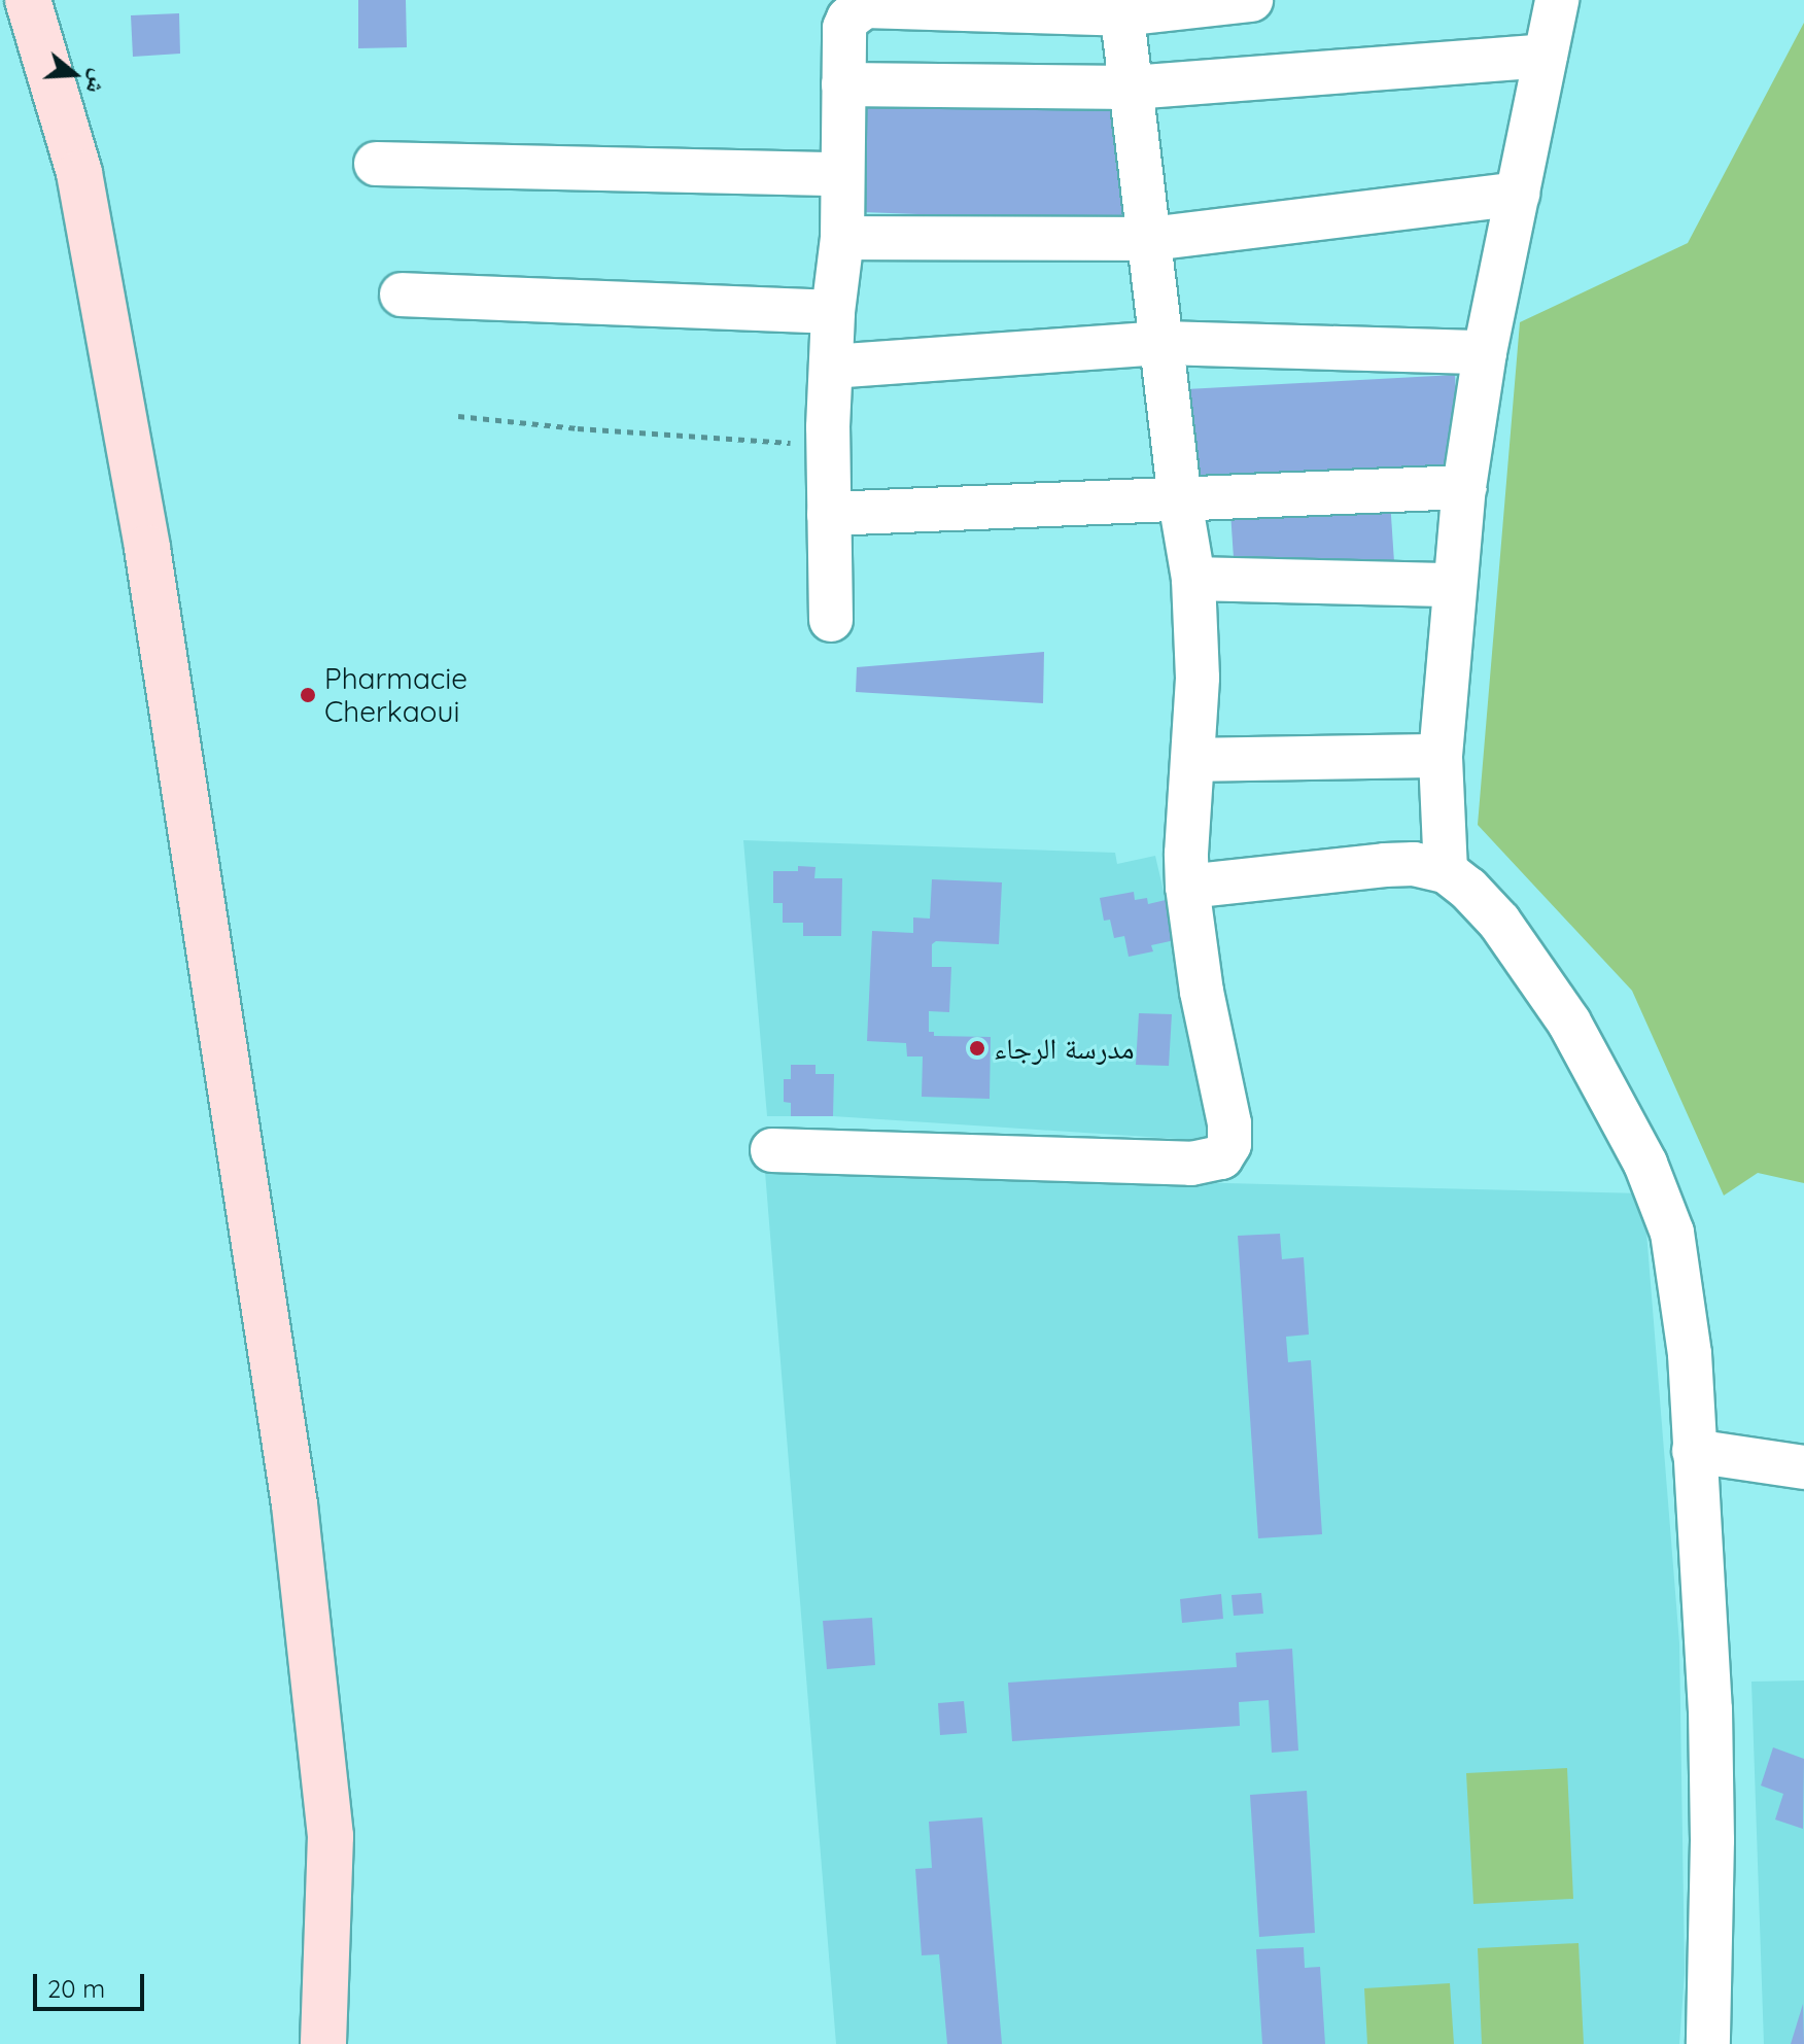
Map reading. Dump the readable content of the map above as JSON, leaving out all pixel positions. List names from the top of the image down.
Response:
{
  "places": ["Pharmacie Cherkaoui", "مدرسة الرجاء"],
  "scale_bar": "20 m",
  "north": "right"
}
